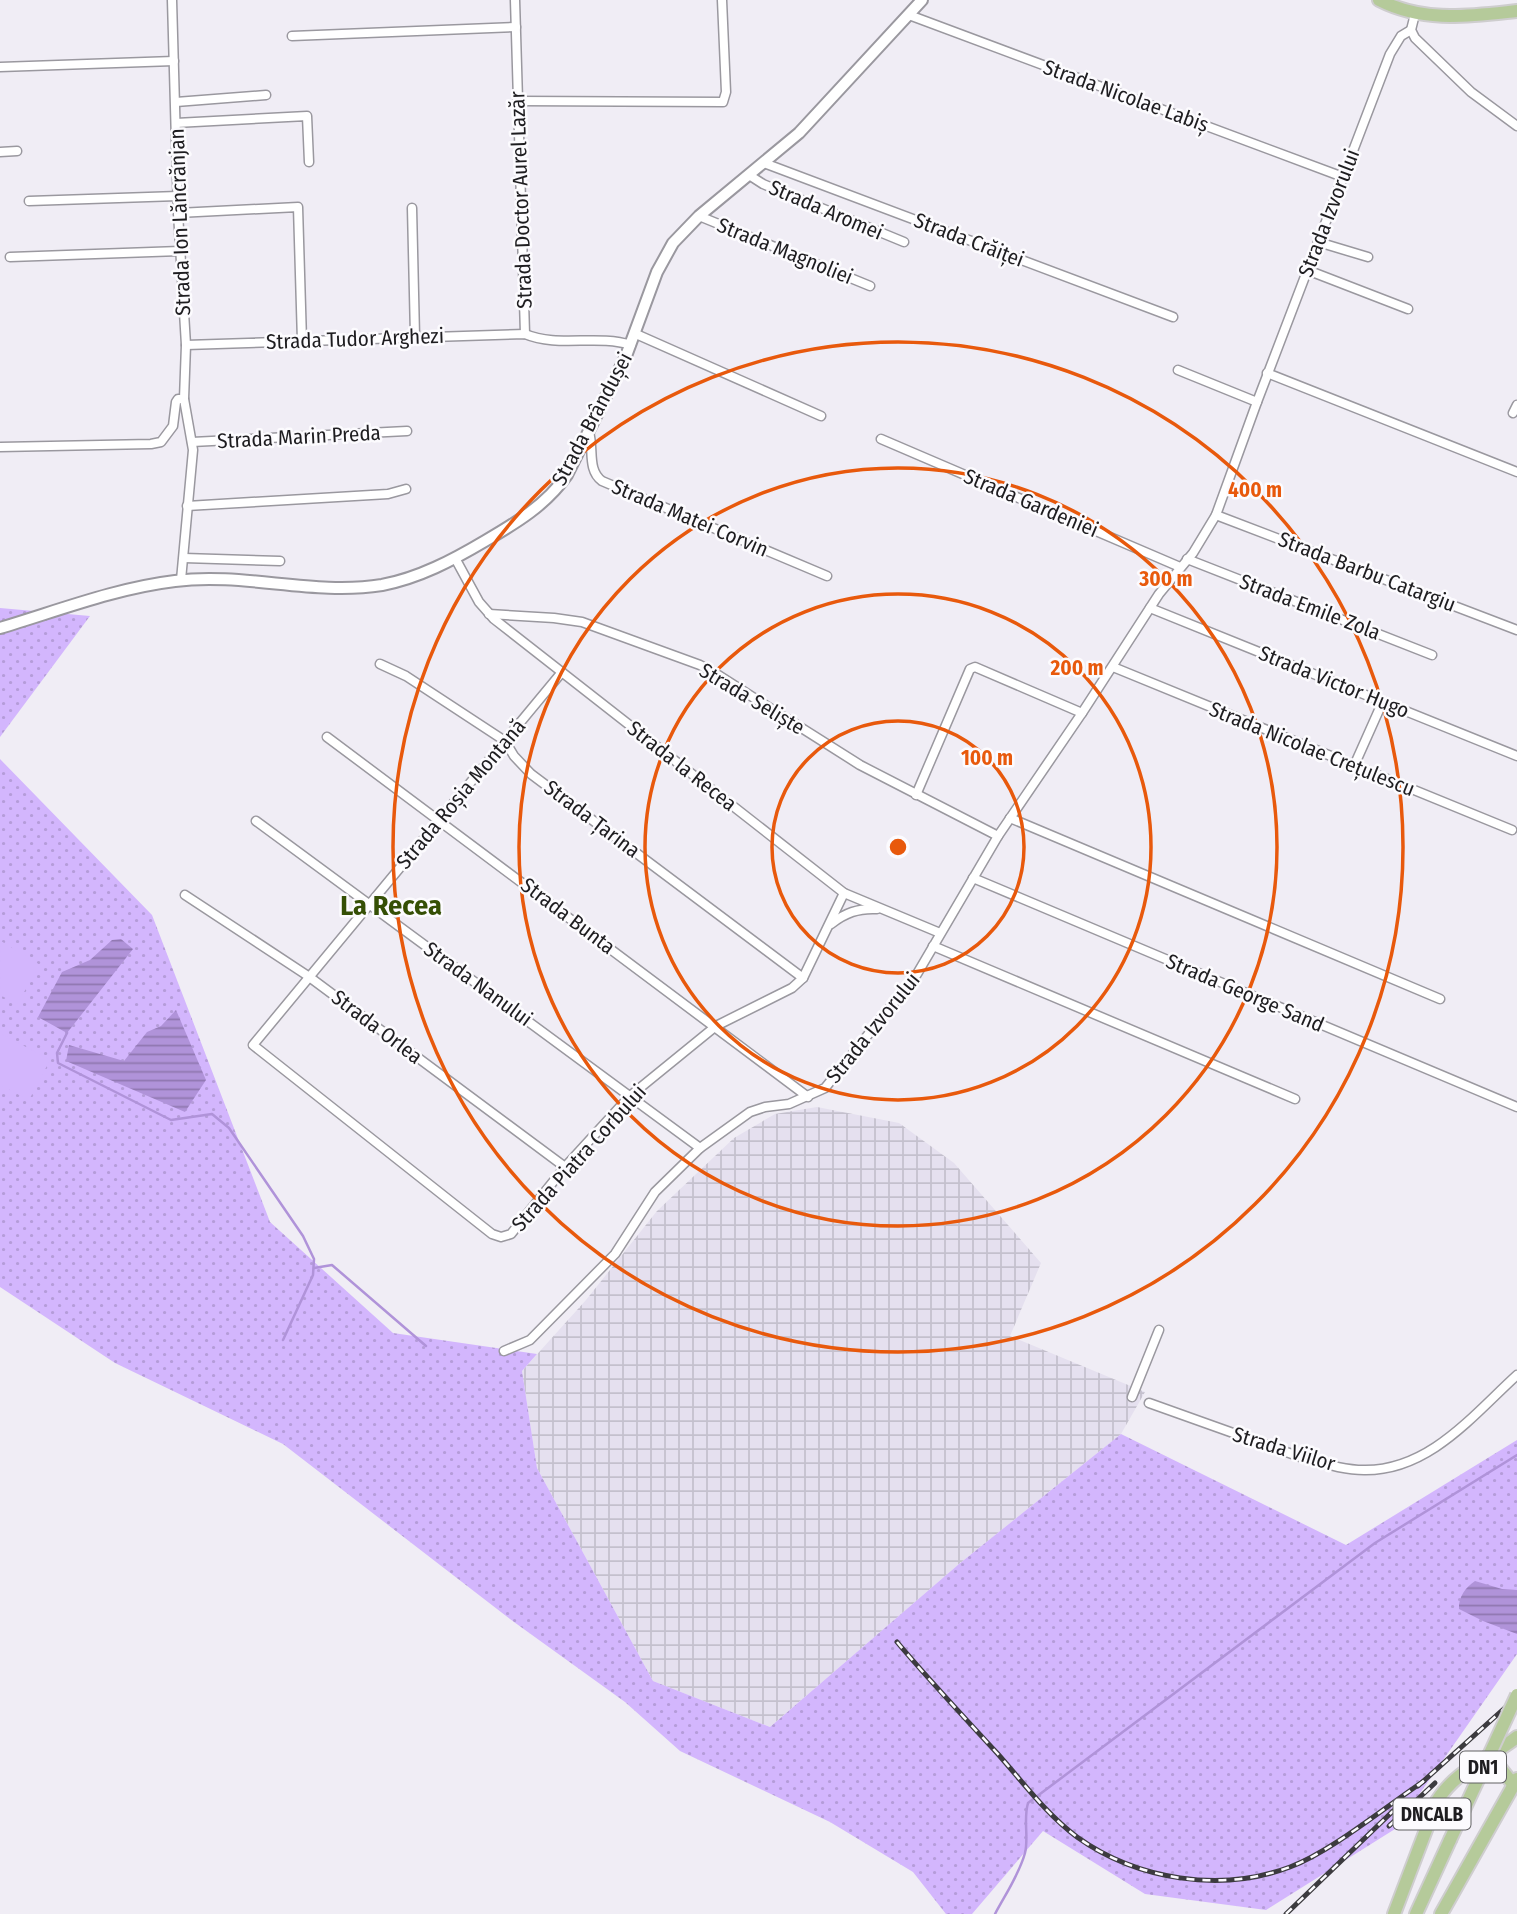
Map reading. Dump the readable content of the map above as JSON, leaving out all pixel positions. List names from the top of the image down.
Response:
{
  "streets": {
    "main road": ["Strada Brândușei", "DN1", "DNCALB"],
    "street": [
      "Strada Nicolae Labiș",
      "Strada Doctor Aurel Lazăr",
      "Strada Aromei",
      "Strada Izvorului",
      "Strada Ion Lăncrănjan",
      "Strada Crăiței",
      "Strada Magnoliei",
      "Strada Tudor Arghezi",
      "Strada Marin Preda",
      "Strada Gardeniei",
      "Strada Matei Corvin",
      "Strada Barbu Catargiu",
      "Strada Emile Zola",
      "Strada Victor Hugo",
      "Strada Seliște",
      "Strada Nicolae Crețulescu",
      "Strada la Recea",
      "Strada Roșia Montană",
      "Strada Țarina",
      "Strada Bunta",
      "Strada Nanului",
      "Strada George Sand",
      "Strada Orlea",
      "Strada Piatra Corbului",
      "Strada Viilor"
    ]
  },
  "crossings": [
    ["Strada Nicolae Labiș", "Strada Izvorului"],
    ["Strada Nicolae Labiș", "Strada Brândușei"],
    ["Strada Doctor Aurel Lazăr", "Strada Tudor Arghezi"],
    ["Strada Doctor Aurel Lazăr", "Strada Brândușei"],
    ["Strada Aromei", "Strada Brândușei"],
    ["Strada Izvorului", "Strada Gardeniei"],
    ["Strada Izvorului", "Strada Barbu Catargiu"],
    ["Strada Izvorului", "Strada Emile Zola"],
    ["Strada Izvorului", "Strada Victor Hugo"],
    ["Strada Izvorului", "Strada Seliște"],
    ["Strada Izvorului", "Strada Nicolae Crețulescu"],
    ["Strada Izvorului", "Strada la Recea"],
    ["Strada Izvorului", "Strada Bunta"],
    ["Strada Izvorului", "Strada Nanului"],
    ["Strada Izvorului", "Strada George Sand"],
    ["Strada Ion Lăncrănjan", "Strada Tudor Arghezi"],
    ["Strada Ion Lăncrănjan", "Strada Brândușei"],
    ["Strada Ion Lăncrănjan", "Strada Marin Preda"],
    ["Strada Crăiței", "Strada Brândușei"],
    ["Strada Magnoliei", "Strada Brândușei"],
    ["Strada Brândușei", "Strada Matei Corvin"],
    ["Strada Brândușei", "Strada la Recea"],
    ["Strada Seliște", "Strada la Recea"],
    ["Strada la Recea", "Strada Roșia Montană"],
    ["Strada Roșia Montană", "Strada Țarina"],
    ["Strada Roșia Montană", "Strada Bunta"],
    ["Strada Roșia Montană", "Strada Nanului"],
    ["Strada Roșia Montană", "Strada Orlea"],
    ["Strada Roșia Montană", "Strada Piatra Corbului"],
    ["Strada Țarina", "Strada Piatra Corbului"],
    ["Strada Bunta", "Strada Piatra Corbului"],
    ["Strada Nanului", "Strada Piatra Corbului"],
    ["Strada Orlea", "Strada Piatra Corbului"]
  ],
  "districts": ["La Recea"],
  "rings": [
    "400 m",
    "300 m",
    "200 m",
    "100 m"
  ]
}
